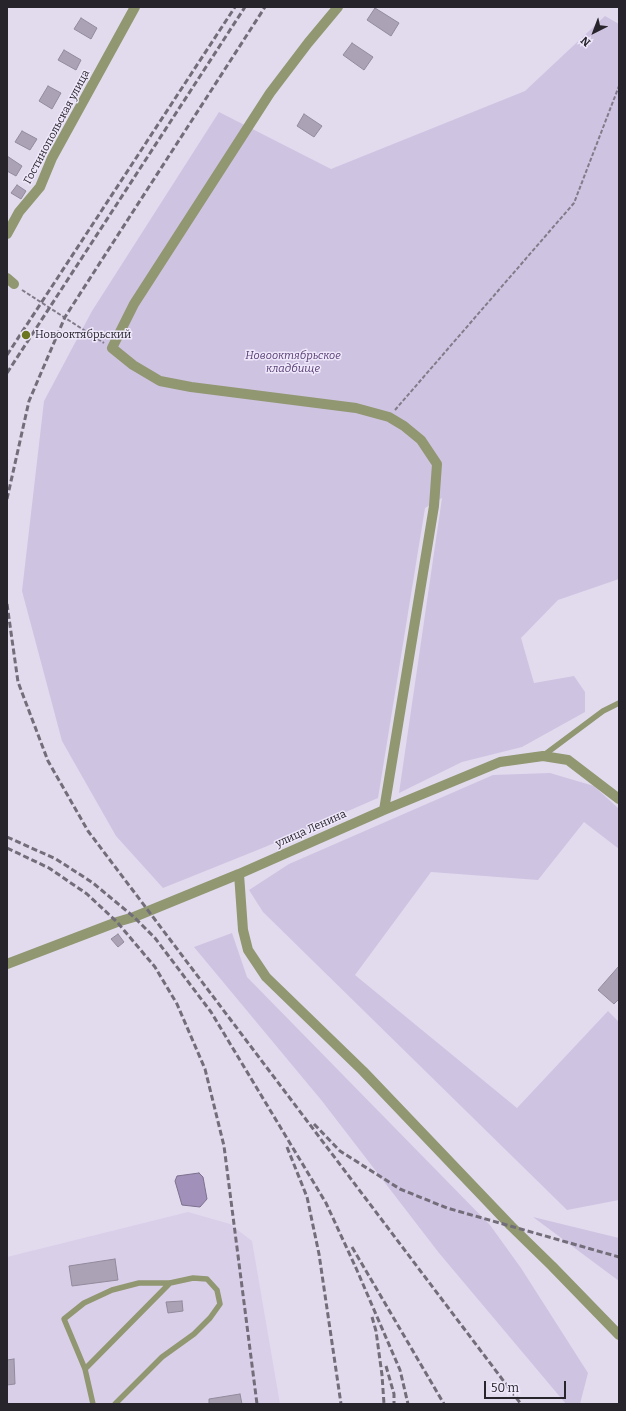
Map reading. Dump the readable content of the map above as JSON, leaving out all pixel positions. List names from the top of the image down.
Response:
{
  "streets": {
    "street": ["Гостинопольская улица", "улица Ленина"]
  },
  "parks": ["Новооктябрьское кладбище"],
  "places": ["Новооктябрьский"],
  "scale_bar": "50 m",
  "north": "bottom left"
}
